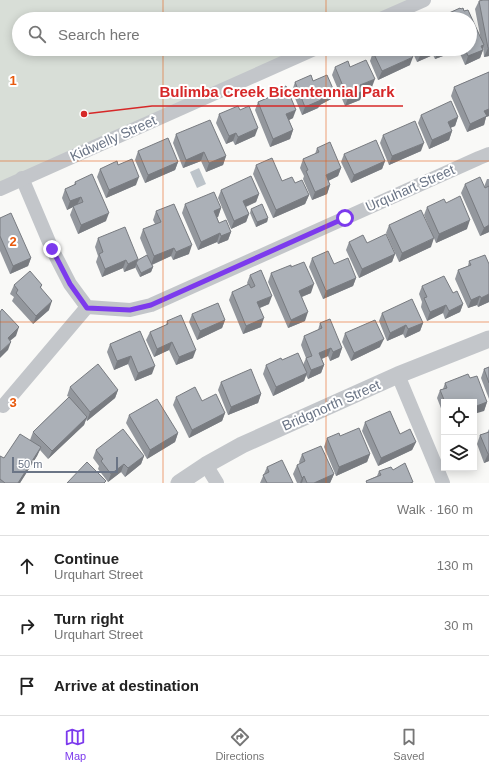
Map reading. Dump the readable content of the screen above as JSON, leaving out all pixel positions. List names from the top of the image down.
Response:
{
  "streets": {
    "street": ["Kidwelly Street", "Urquhart Street", "Bridgnorth Street"]
  },
  "places": ["Bulimba Creek Bicentennial Park"],
  "scale_bar": "50 m",
  "page": {
    "search": "Search here",
    "scale": "50 m",
    "heading": ["2 min", "Walk · 160 m"],
    "list": [
      ["Continue", "Urquhart Street", "130 m"],
      ["Turn right", "Urquhart Street", "30 m"],
      "Arrive at destination"
    ],
    "nav": ["Map", "Directions", "Saved"]
  },
  "grid": {
    "rows": ["1", "2", "3"]
  }
}
